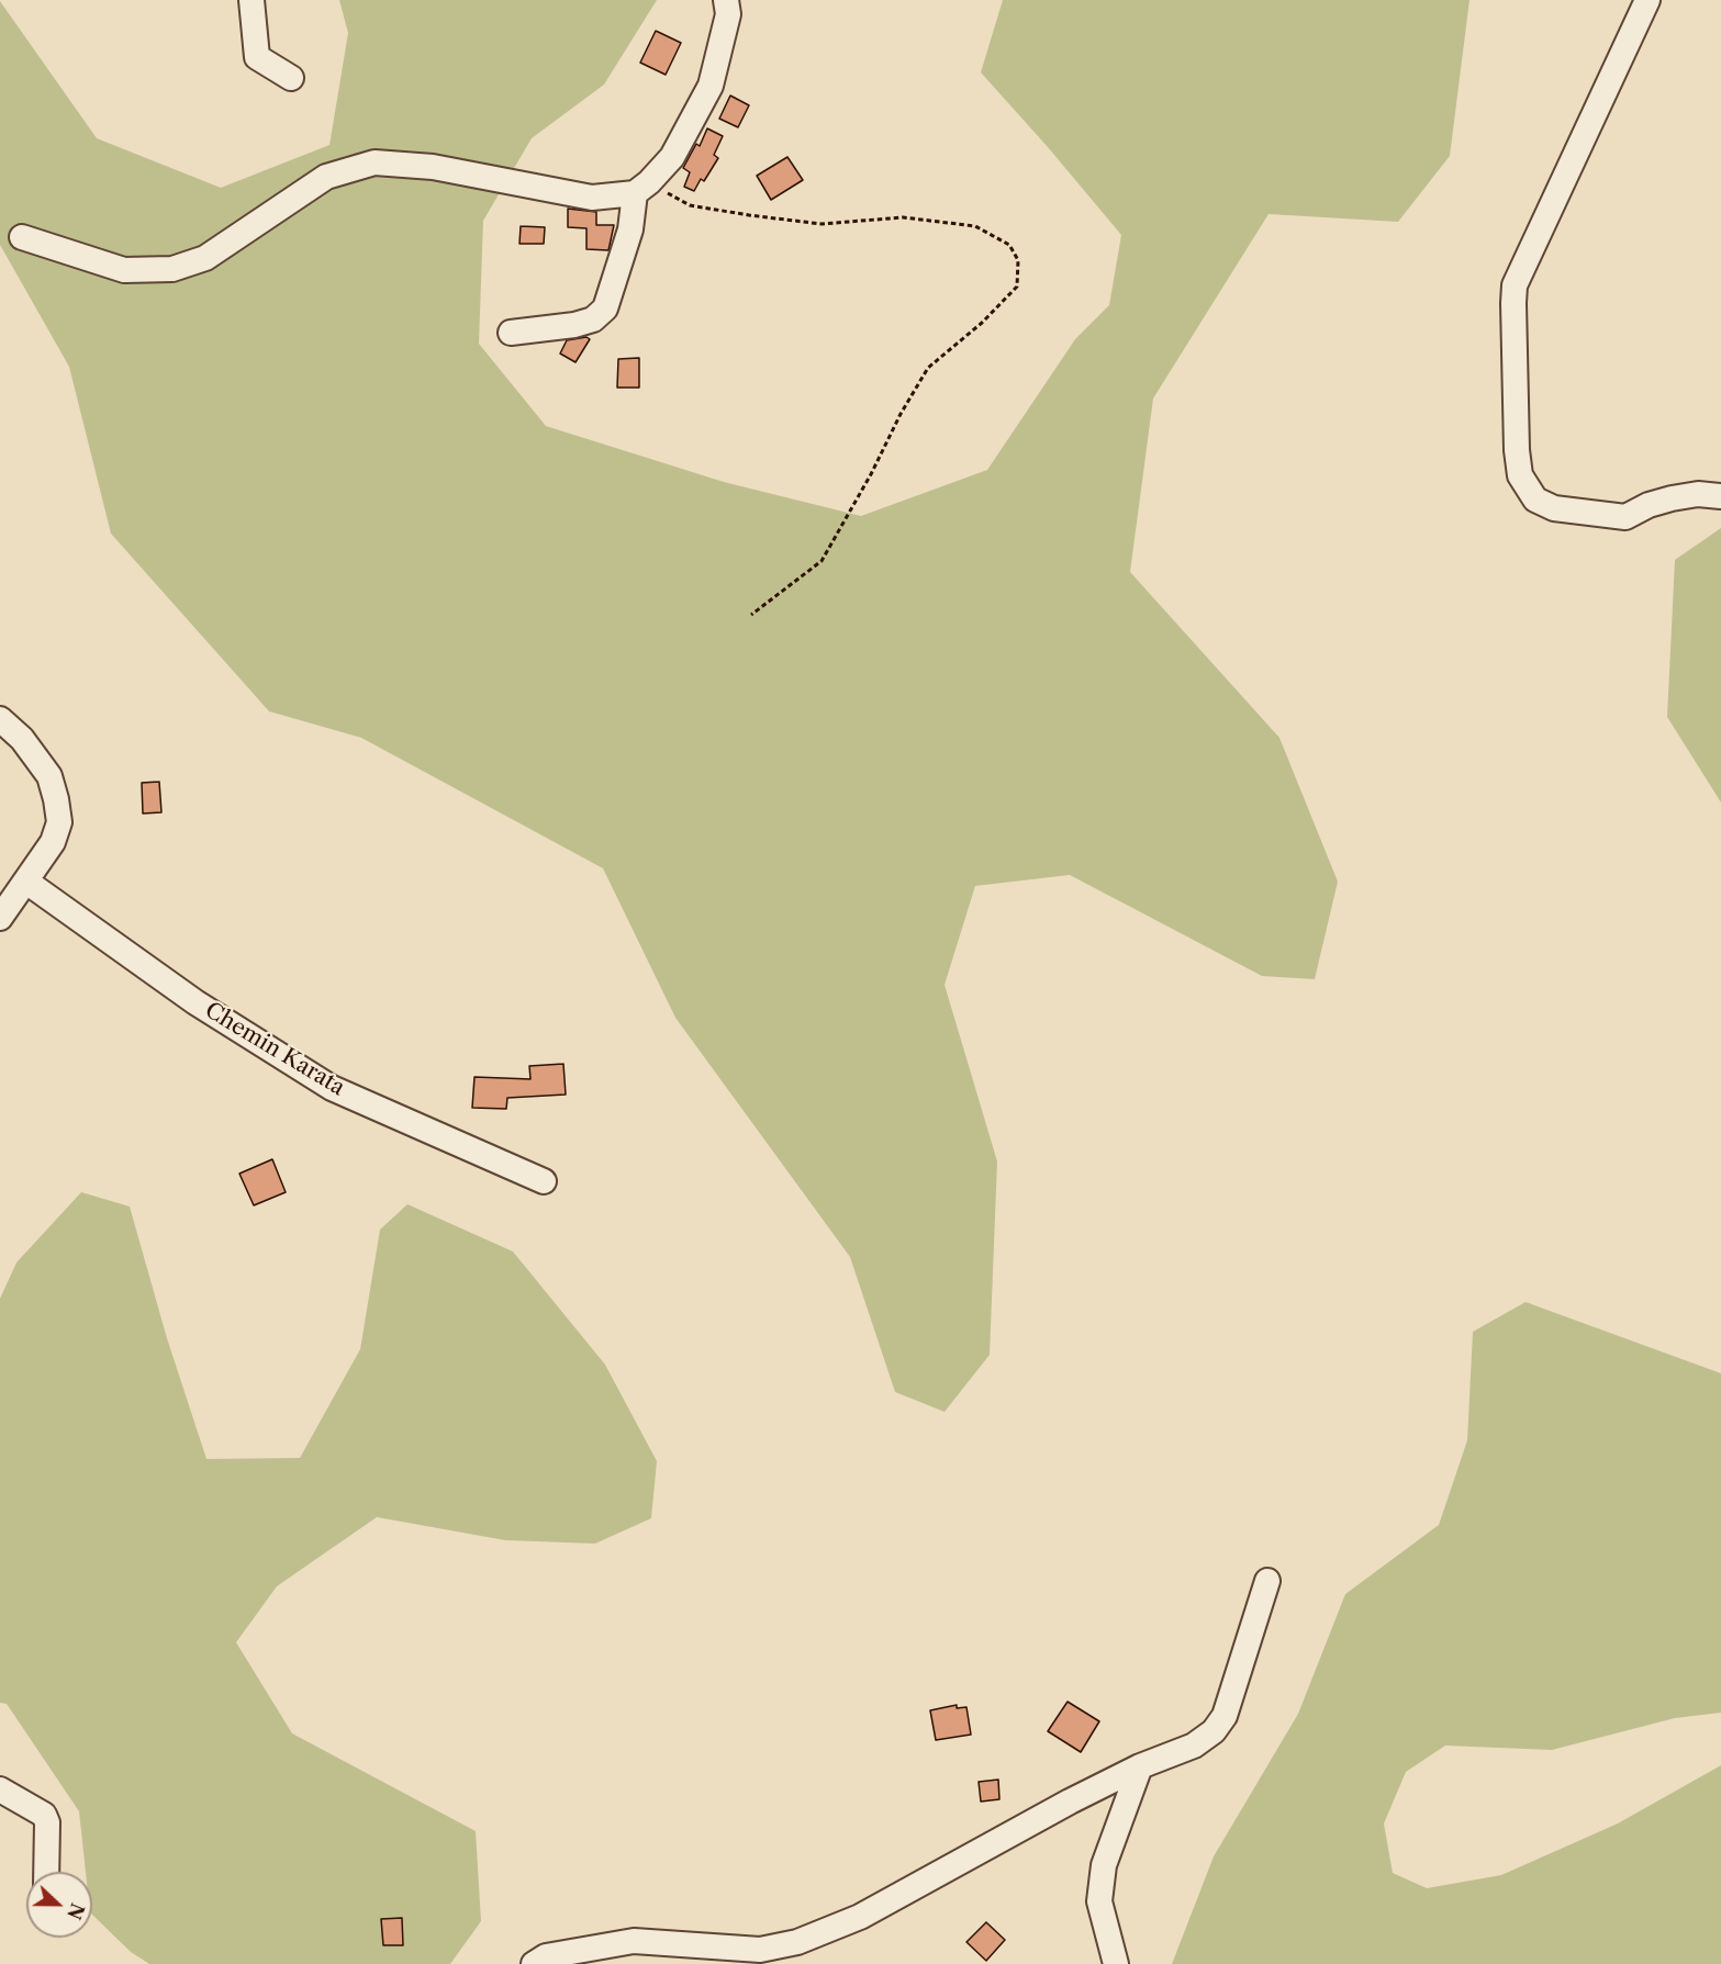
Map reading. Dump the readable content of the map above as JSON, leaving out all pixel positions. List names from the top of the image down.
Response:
{
  "streets": {
    "street": ["Chemin Karata"]
  },
  "north": "right"
}
